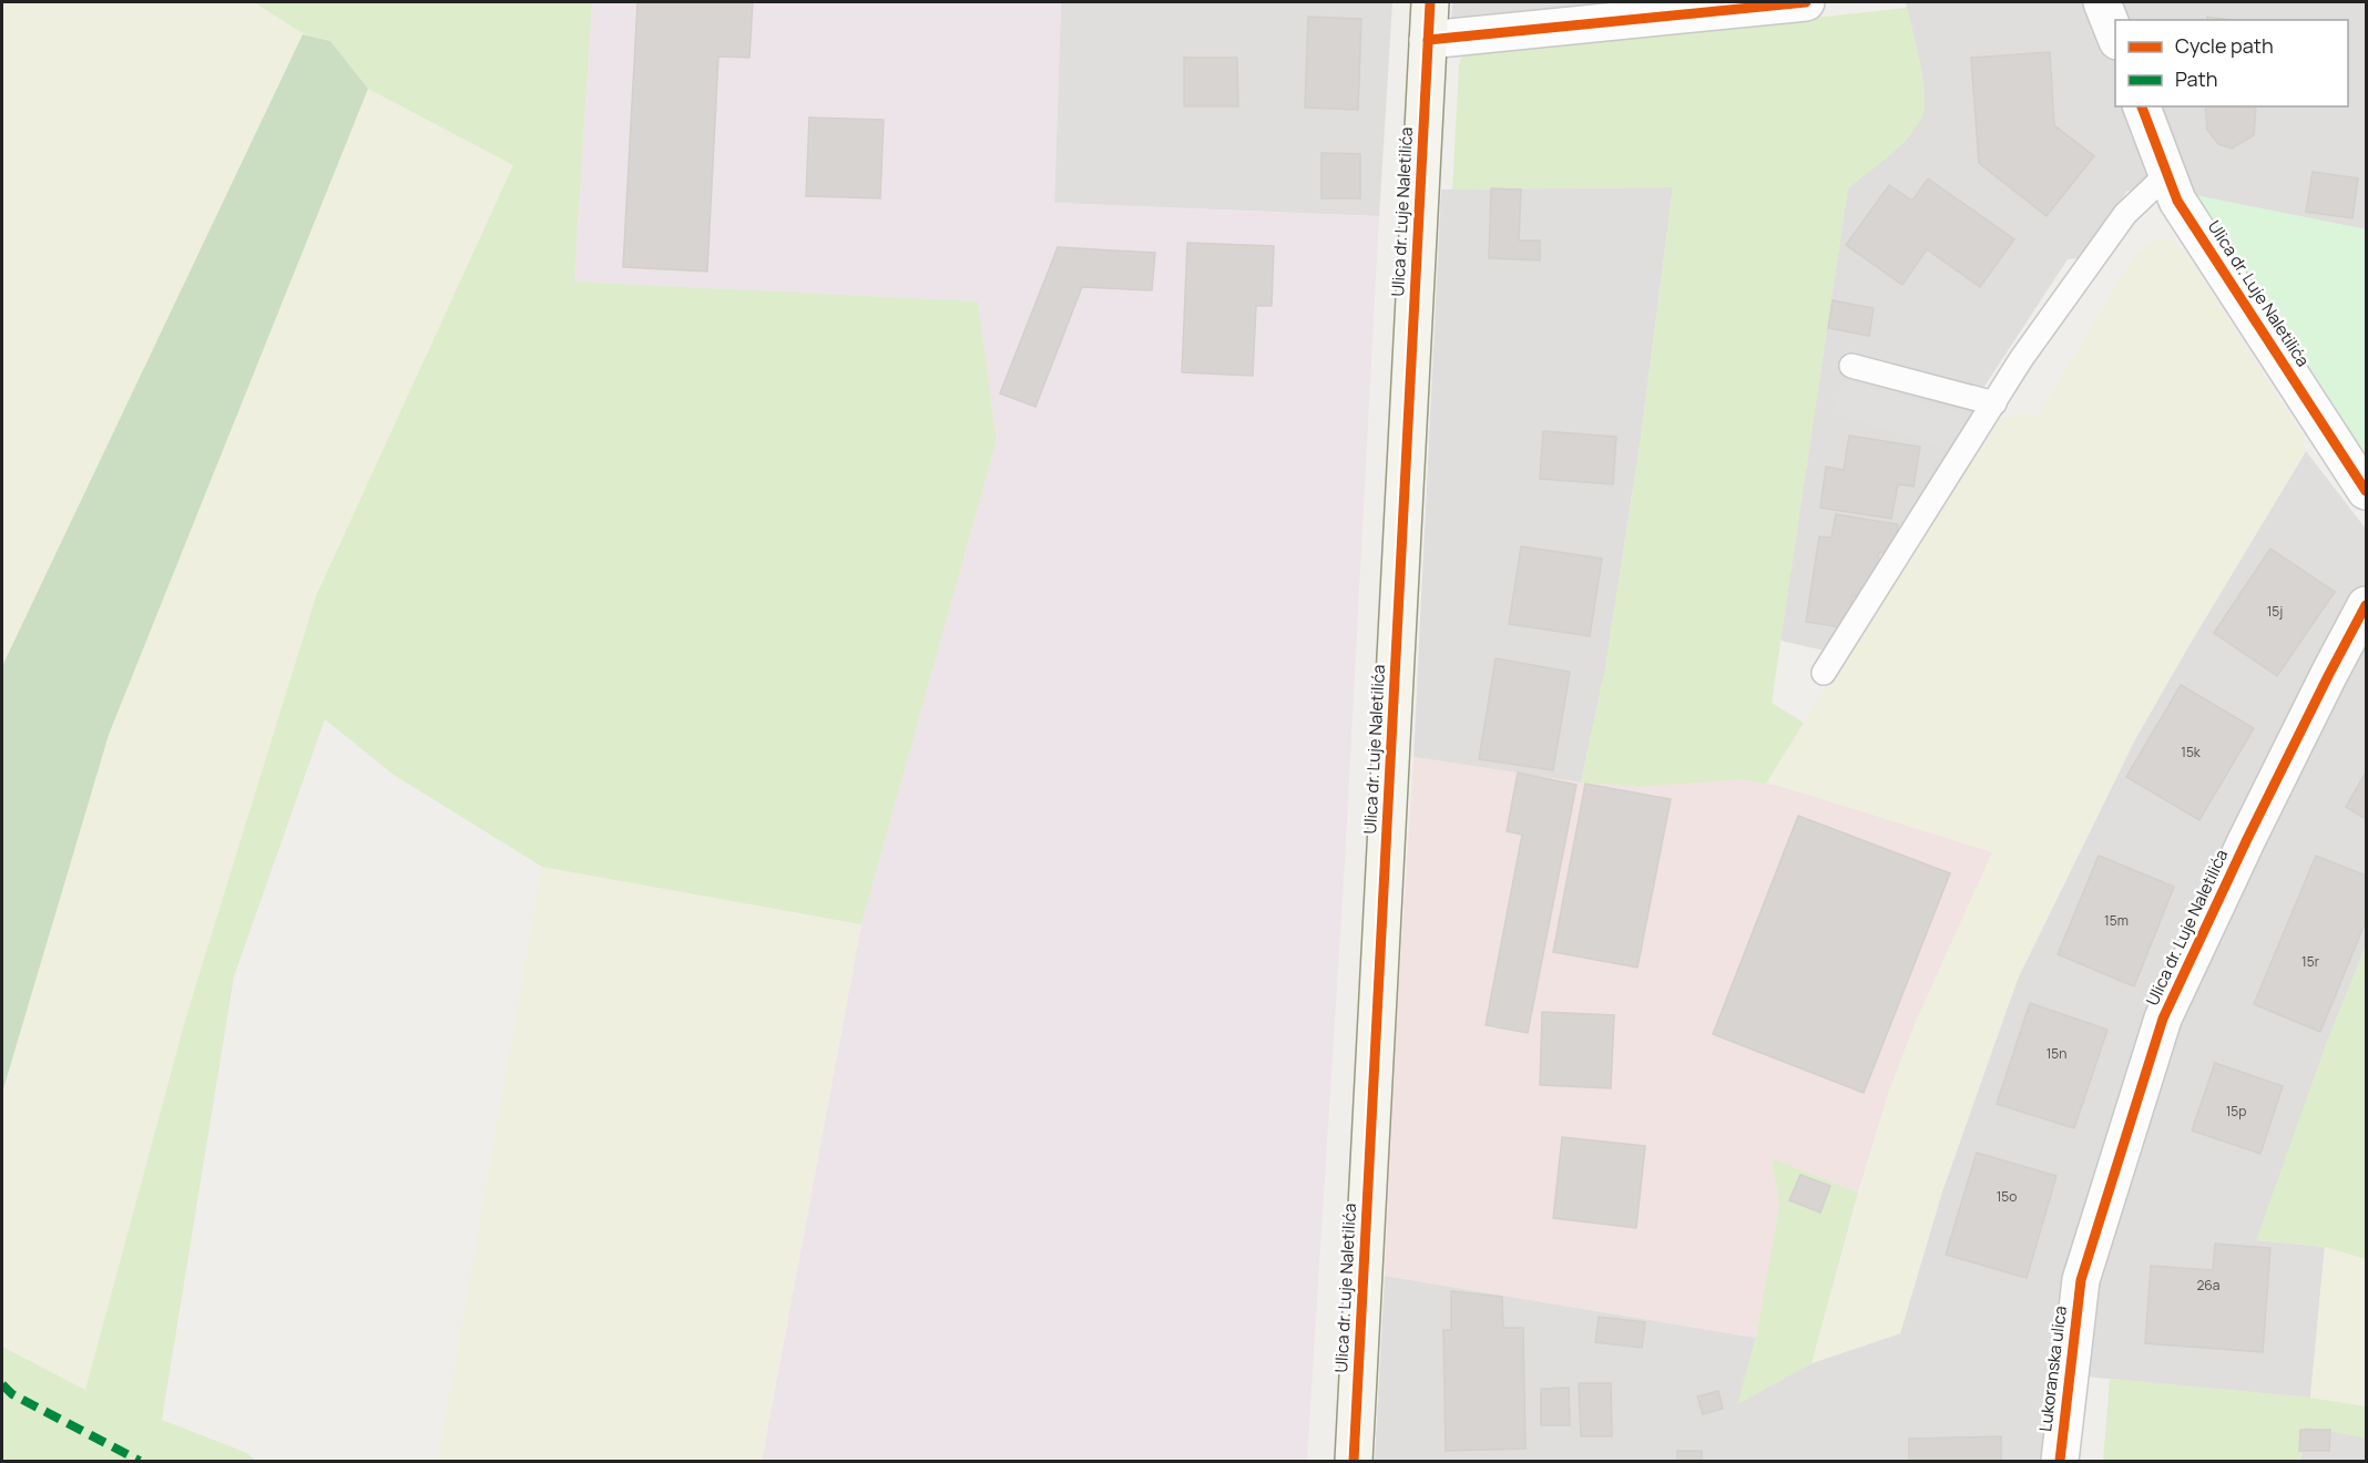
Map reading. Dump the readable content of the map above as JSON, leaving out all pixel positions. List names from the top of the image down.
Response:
{
  "streets": {
    "main road": ["Ulica dr. Luje Naletilića"],
    "street": ["Lukoranska ulica"]
  },
  "crossings": [
    ["Ulica dr. Luje Naletilića", "Lukoranska ulica"]
  ],
  "house_numbers": [
    "15j",
    "15k",
    "15m",
    "15r",
    "15n",
    "15p",
    "15o",
    "26a"
  ],
  "legend": ["Cycle path", "Path"]
}
